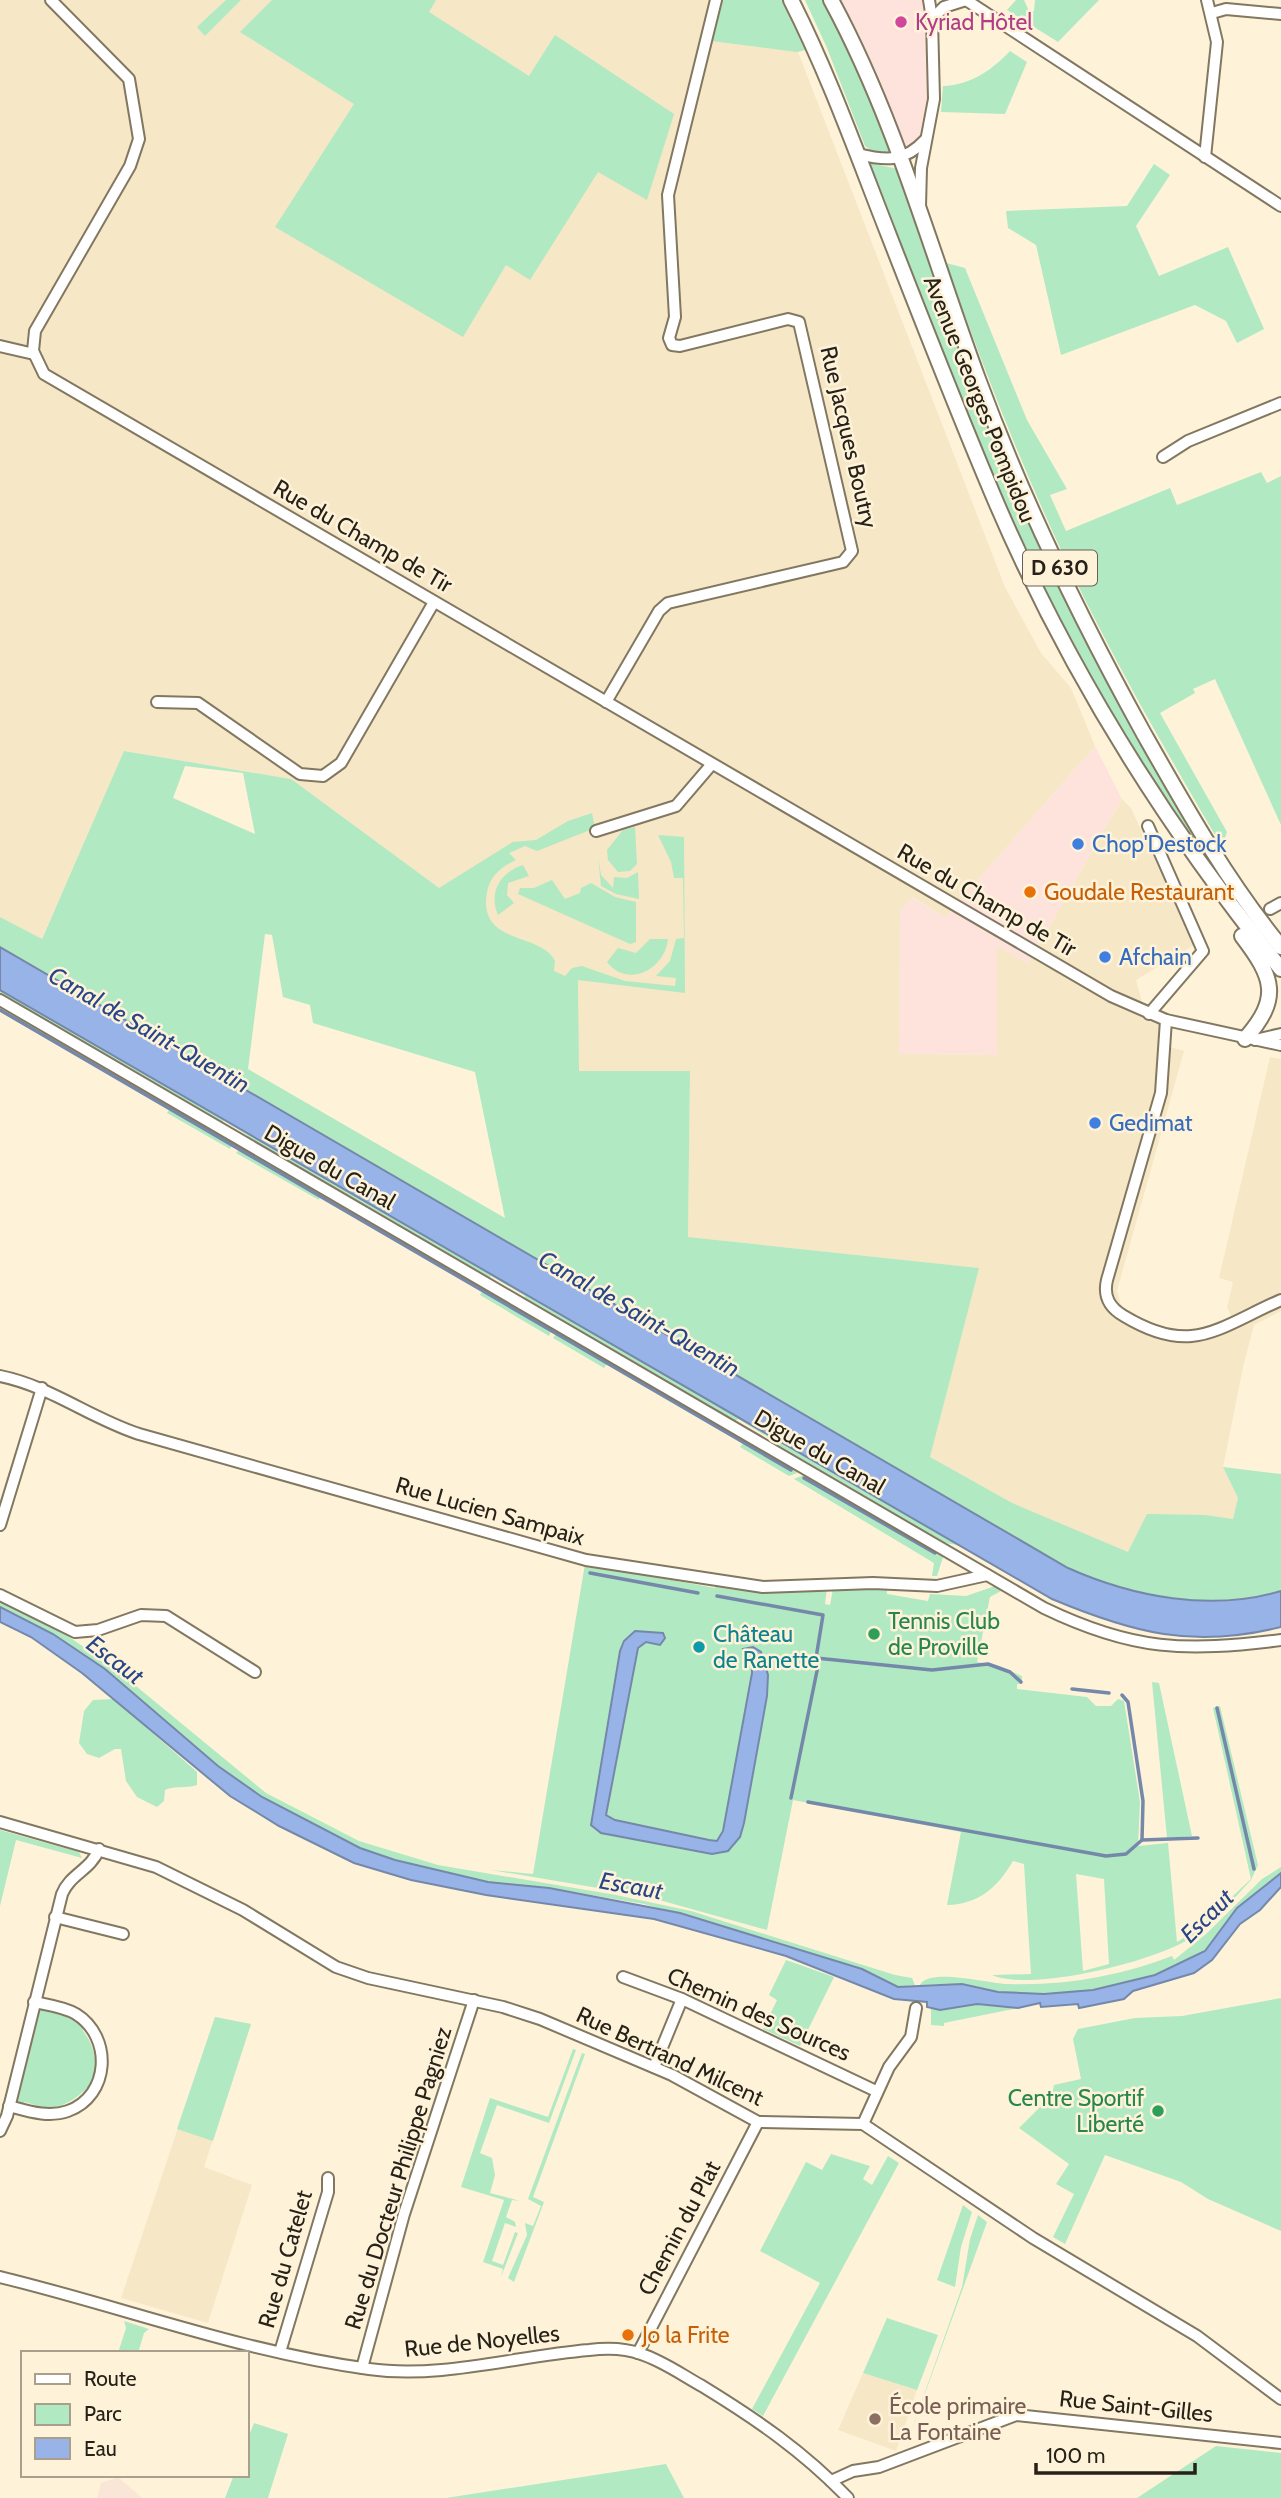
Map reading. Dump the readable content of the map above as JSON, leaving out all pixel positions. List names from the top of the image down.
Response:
{
  "streets": {
    "main road": ["Avenue Georges Pompidou", "D 630"],
    "street": [
      "Rue Jacques Boutry",
      "Rue du Champ de Tir",
      "Digue du Canal",
      "Rue Lucien Sampaix",
      "Chemin des Sources",
      "Rue Bertrand Milcent",
      "Rue du Docteur Philippe Pagniez",
      "Chemin du Plat",
      "Rue du Catelet",
      "Rue de Noyelles",
      "Rue Saint-Gilles"
    ]
  },
  "crossings": [
    ["Rue Jacques Boutry", "Rue du Champ de Tir"],
    ["Digue du Canal", "Rue Lucien Sampaix"],
    ["Rue Bertrand Milcent", "Rue du Docteur Philippe Pagniez"],
    ["Rue Bertrand Milcent", "Chemin du Plat"],
    ["Rue du Docteur Philippe Pagniez", "Rue de Noyelles"],
    ["Chemin du Plat", "Rue de Noyelles"],
    ["Rue du Catelet", "Rue de Noyelles"],
    ["Rue de Noyelles", "Rue Saint-Gilles"]
  ],
  "water": ["Canal de Saint-Quentin", "Escaut"],
  "places": [
    "Kyriad Hôtel",
    "Chop'Destock",
    "Goudale Restaurant",
    "Afchain",
    "Gedimat",
    "Tennis Club de Proville",
    "Château de Ranette",
    "Centre Sportif Liberté",
    "Jo la Frite",
    "École primaire La Fontaine"
  ],
  "legend": ["Route", "Parc", "Eau"],
  "scale_bar": "100 m"
}
